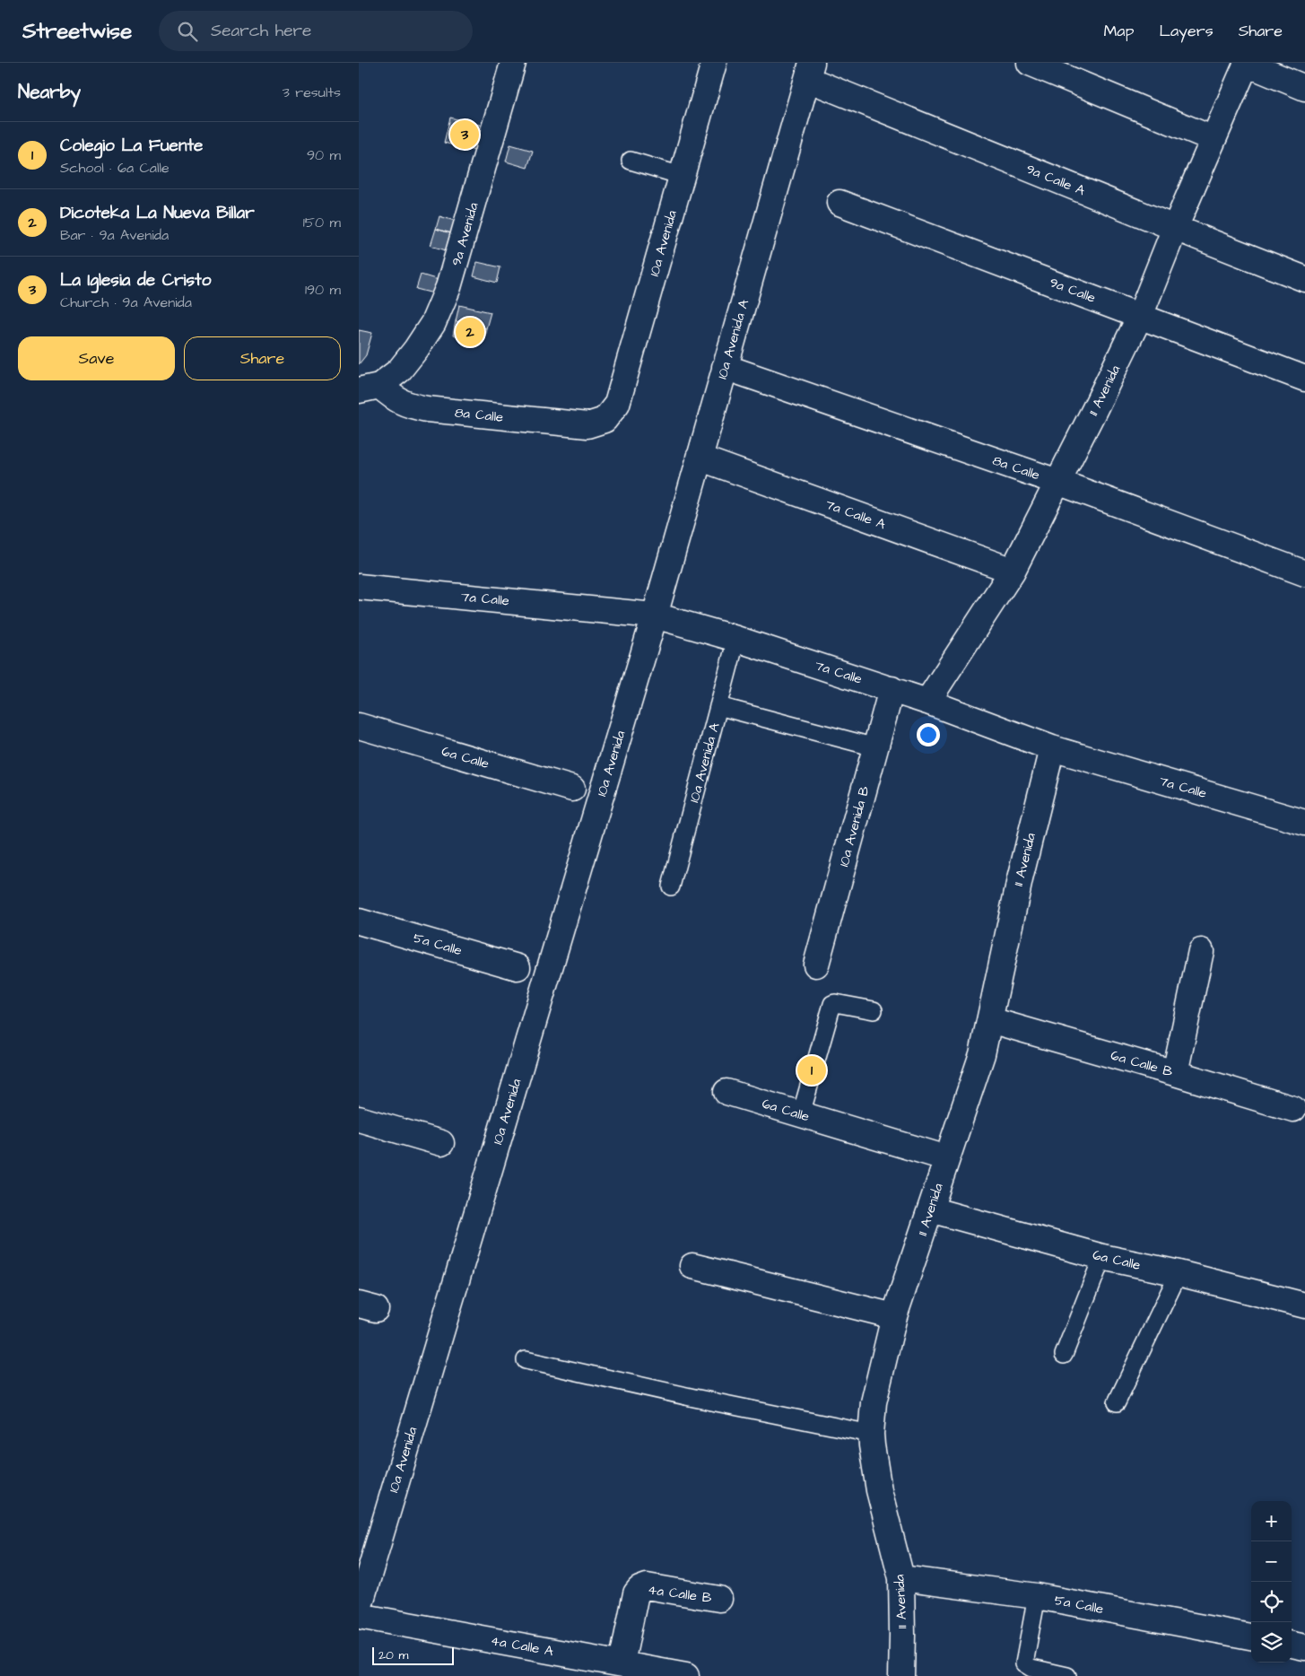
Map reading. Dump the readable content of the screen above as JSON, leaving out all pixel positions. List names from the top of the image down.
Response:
{
  "streets": {
    "street": [
      "9a Calle A",
      "9a Avenida",
      "10a Avenida",
      "9a Calle",
      "10a Avenida A",
      "11 Avenida",
      "8a Calle",
      "7a Calle A",
      "7a Calle",
      "6a Calle",
      "10a Avenida B",
      "5a Calle",
      "6a Calle B",
      "4a Calle B",
      "4a Calle A"
    ]
  },
  "crossings": [
    ["9a Calle A", "10a Avenida A"],
    ["9a Calle A", "11 Avenida"],
    ["9a Avenida", "8a Calle"],
    ["10a Avenida", "10a Avenida A"],
    ["10a Avenida", "8a Calle"],
    ["10a Avenida", "7a Calle"],
    ["9a Calle", "11 Avenida"],
    ["10a Avenida A", "8a Calle"],
    ["10a Avenida A", "7a Calle A"],
    ["10a Avenida A", "7a Calle"],
    ["11 Avenida", "8a Calle"],
    ["11 Avenida", "7a Calle A"],
    ["11 Avenida", "7a Calle"],
    ["11 Avenida", "6a Calle"],
    ["11 Avenida", "5a Calle"],
    ["11 Avenida", "6a Calle B"],
    ["7a Calle", "10a Avenida B"],
    ["4a Calle B", "4a Calle A"]
  ],
  "scale_bar": "20 m",
  "page": {
    "header": "Streetwise",
    "search": "Search here",
    "nav": ["Map", "Layers", "Share"],
    "heading": ["Nearby", "3 results"],
    "pins": ["3", "2", "1"],
    "list": [
      {
        "mark": "1",
        "name": "Colegio La Fuente",
        "note": "School · 6a Calle",
        "value": "90 m"
      },
      {
        "mark": "2",
        "name": "Dicoteka La Nueva Billar",
        "note": "Bar · 9a Avenida",
        "value": "150 m"
      },
      {
        "mark": "3",
        "name": "La Iglesia de Cristo",
        "note": "Church · 9a Avenida",
        "value": "190 m"
      }
    ],
    "buttons": ["Save", "Share"],
    "map_buttons": ["+", "−"],
    "scale": "20 m"
  }
}
